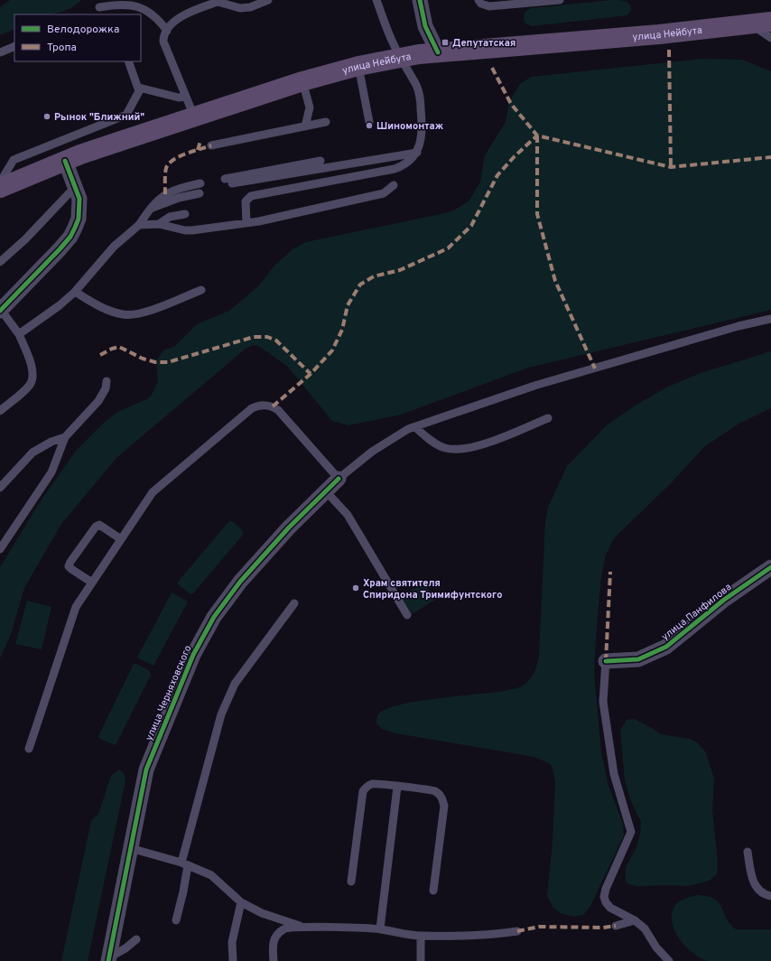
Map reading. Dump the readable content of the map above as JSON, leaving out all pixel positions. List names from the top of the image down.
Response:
{
  "streets": {
    "main road": ["улица Нейбута"],
    "street": ["улица Панфилова", "улица Черняховского"]
  },
  "places": {
    "transit": ["Депутатская"],
    "other": ["Рынок \"Ближний\"", "Шиномонтаж", "Храм святителя Спиридона Тримифунтского"]
  },
  "legend": ["Велодорожка", "Тропа"]
}
